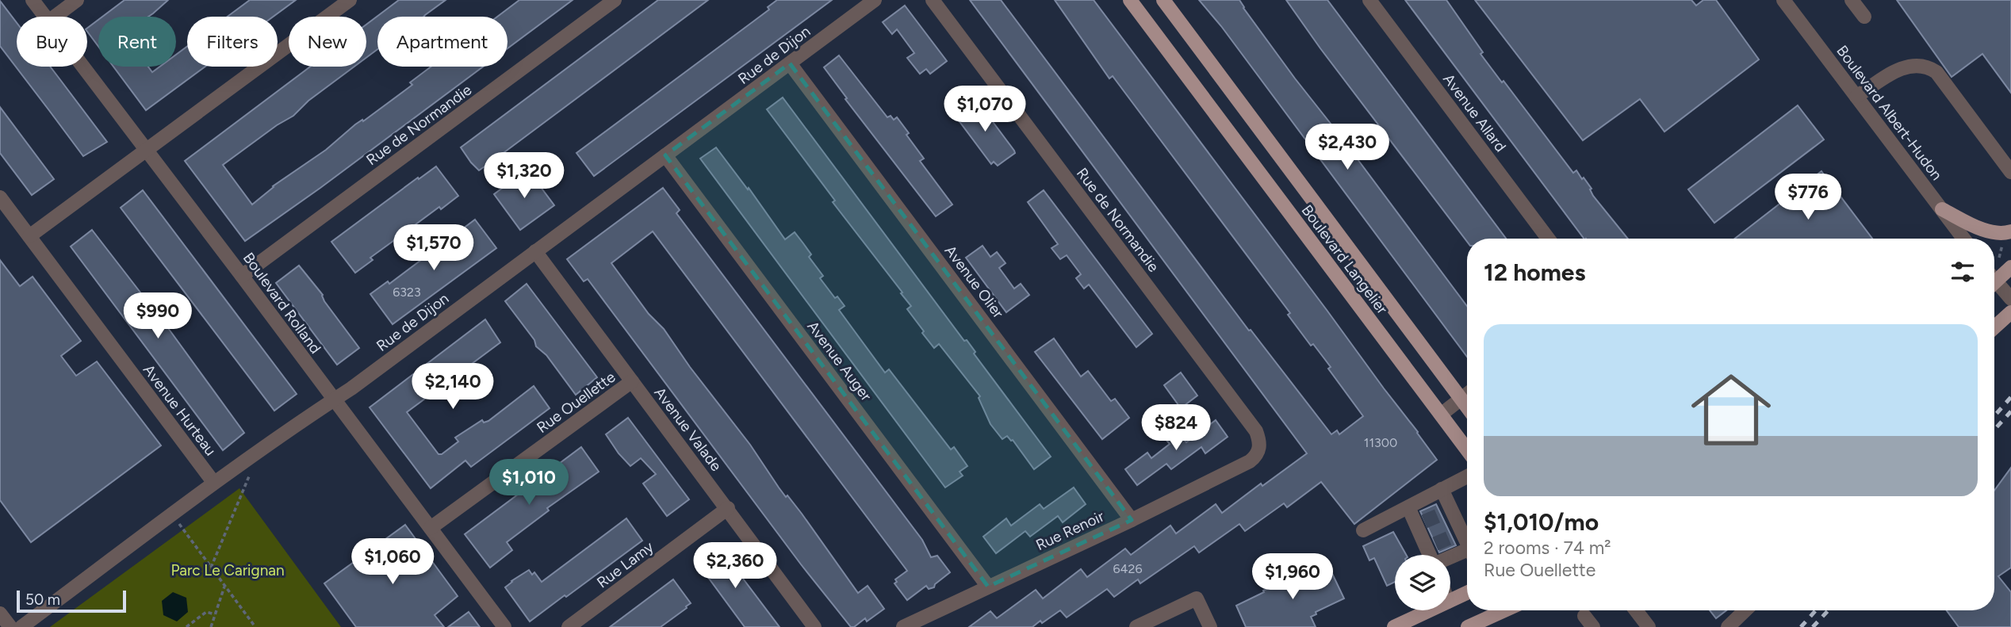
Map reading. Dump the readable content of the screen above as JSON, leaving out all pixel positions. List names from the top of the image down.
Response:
{
  "streets": {
    "main road": ["Boulevard Langelier"],
    "street": [
      "Rue de Dijon",
      "Avenue Allard",
      "Boulevard Albert-Hudon",
      "Rue de Normandie",
      "Avenue Olier",
      "Boulevard Rolland",
      "Avenue Auger",
      "Rue Ouellette",
      "Avenue Hurteau",
      "Avenue Valade",
      "Rue Renoir",
      "Rue Lamy"
    ]
  },
  "crossings": [
    ["Rue de Dijon", "Avenue Olier"],
    ["Rue de Dijon", "Boulevard Rolland"],
    ["Rue de Dijon", "Avenue Auger"],
    ["Rue de Dijon", "Avenue Hurteau"],
    ["Rue de Dijon", "Avenue Valade"],
    ["Rue de Normandie", "Boulevard Rolland"],
    ["Rue de Normandie", "Rue Renoir"],
    ["Avenue Olier", "Rue Renoir"],
    ["Boulevard Rolland", "Rue Ouellette"],
    ["Avenue Auger", "Rue Renoir"],
    ["Rue Ouellette", "Avenue Valade"],
    ["Avenue Valade", "Rue Lamy"]
  ],
  "parks": ["Parc Le Carignan"],
  "house_numbers": ["6323", "11300", "6426"],
  "scale_bar": "50 m",
  "page": {
    "chip": [
      "Buy",
      "Rent",
      "Filters",
      "New",
      "Apartment"
    ],
    "price": [
      "$1,070",
      "$2,430",
      "$1,320",
      "$776",
      "$1,570",
      "$990",
      "$2,140",
      "$824",
      "$1,010",
      "$1,060",
      "$2,360",
      "$1,960"
    ],
    "heading": "12 homes",
    "list": [
      {
        "name": "$1,010/mo",
        "note": "2 rooms · 74 m² · Rue Ouellette"
      }
    ],
    "scale": "50 m"
  }
}
